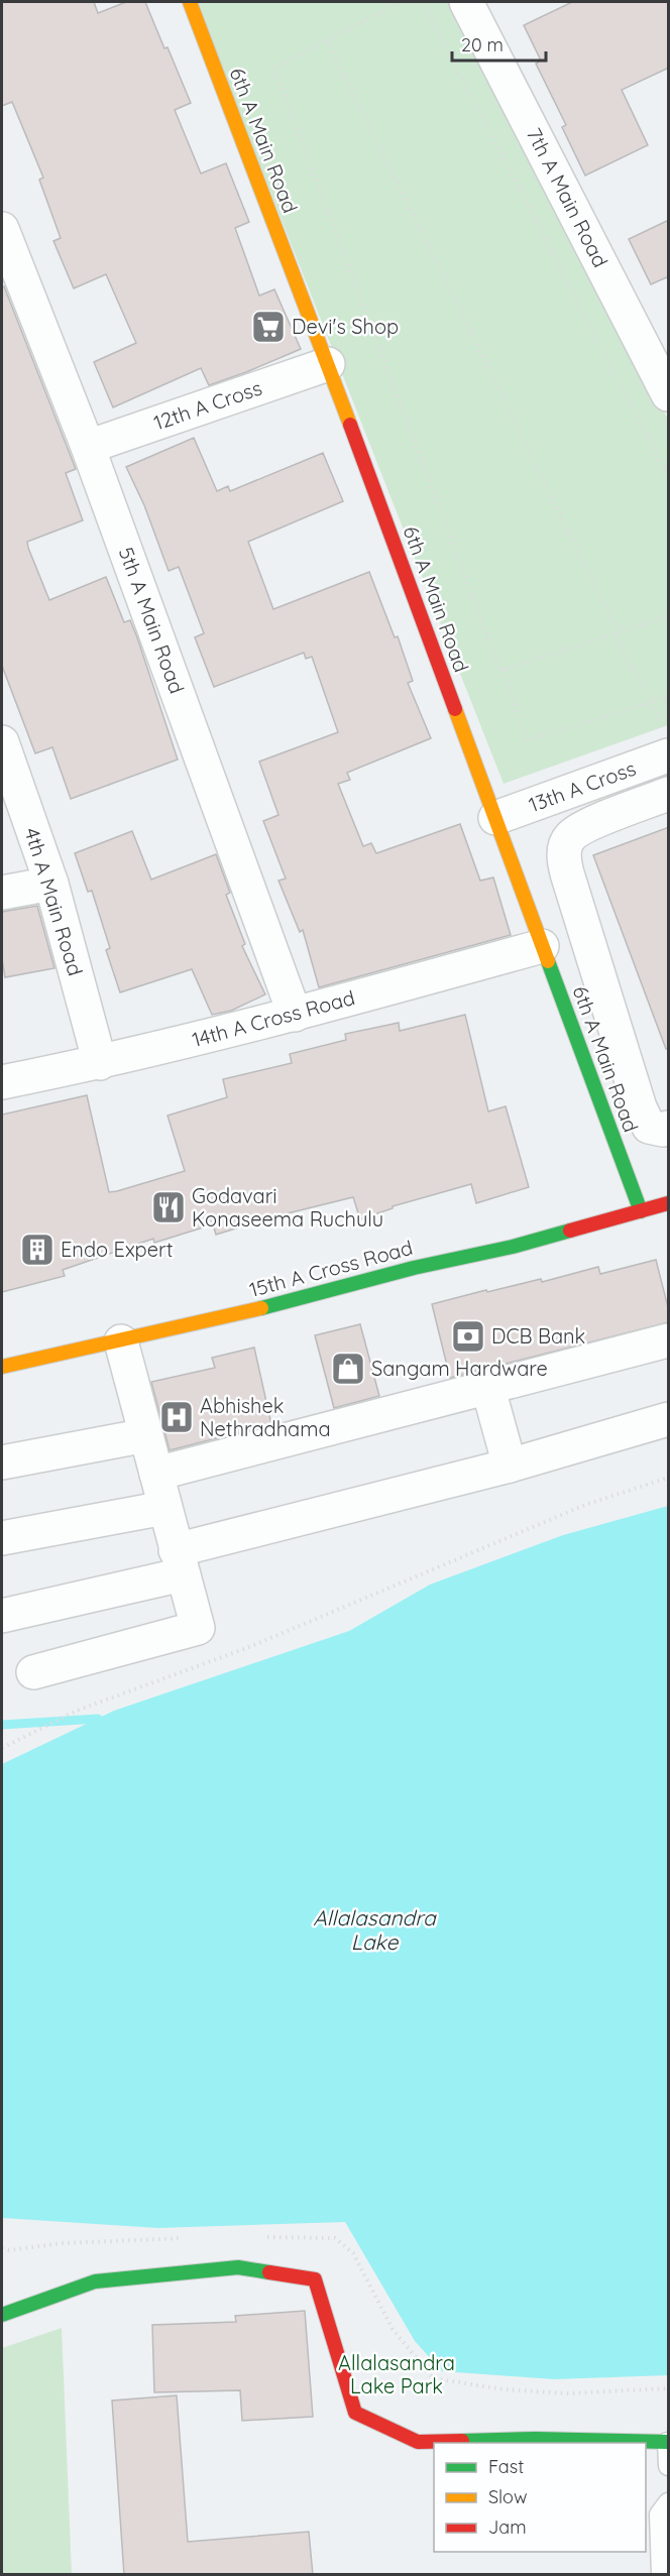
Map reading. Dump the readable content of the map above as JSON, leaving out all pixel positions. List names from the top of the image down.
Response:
{
  "streets": {
    "street": [
      "6th A Main Road",
      "7th A Main Road",
      "12th A Cross",
      "5th A Main Road",
      "13th A Cross",
      "4th A Main Road",
      "14th A Cross Road",
      "15th A Cross Road"
    ]
  },
  "crossings": [
    ["6th A Main Road", "12th A Cross"],
    ["6th A Main Road", "13th A Cross"],
    ["6th A Main Road", "14th A Cross Road"],
    ["6th A Main Road", "15th A Cross Road"],
    ["12th A Cross", "5th A Main Road"],
    ["5th A Main Road", "14th A Cross Road"],
    ["4th A Main Road", "14th A Cross Road"]
  ],
  "water": ["Allalasandra Lake"],
  "parks": ["Allalasandra Lake Park"],
  "places": {
    "supermarket": ["Devi's Shop"],
    "restaurant": ["Godavari Konaseema Ruchulu"],
    "building": ["Endo Expert"],
    "bank": ["DCB Bank"],
    "shop": ["Sangam Hardware"],
    "hospital": ["Abhishek Nethradhama"]
  },
  "legend": ["Fast", "Slow", "Jam"],
  "scale_bar": "20 m"
}
